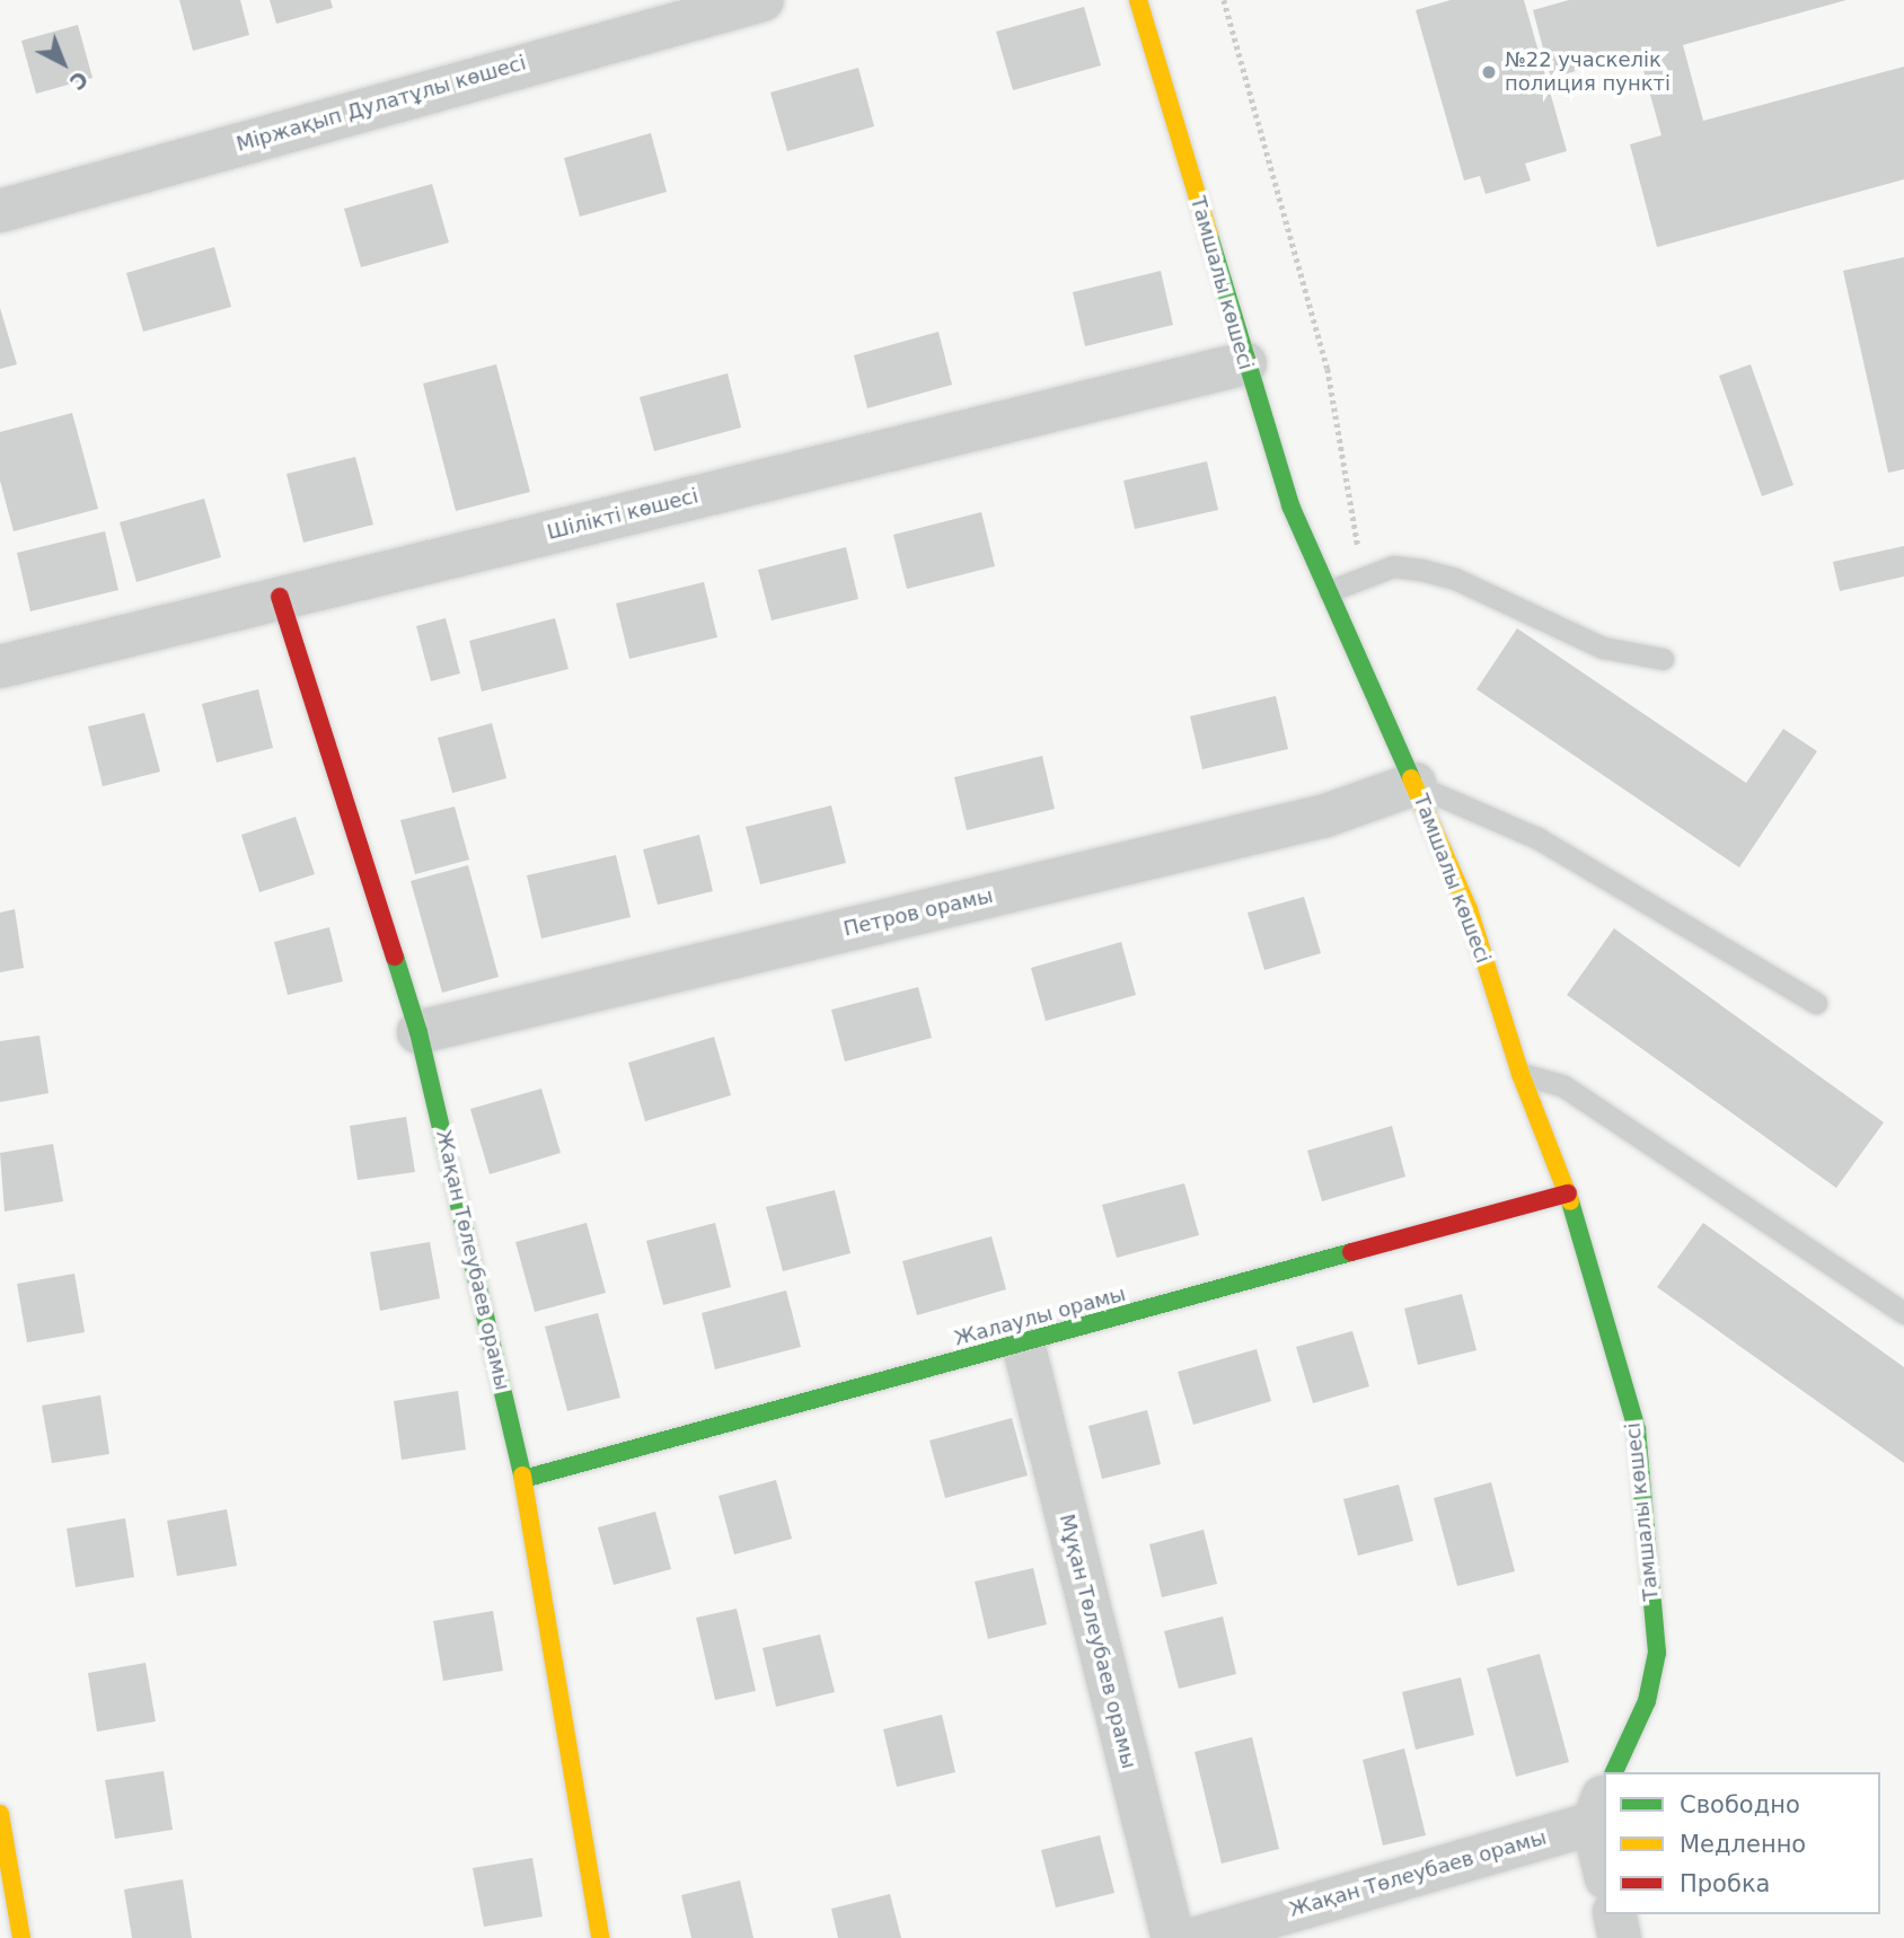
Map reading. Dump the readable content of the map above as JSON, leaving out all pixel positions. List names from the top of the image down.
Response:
{
  "streets": {
    "street": [
      "Міржақып Дулатұлы көшесі",
      "Тамшалы көшесі",
      "Шілікті көшесі",
      "Петров орамы",
      "Жақан Төлеубаев орамы",
      "Жалаулы орамы",
      "Мұқан Төлеубаев орамы"
    ]
  },
  "crossings": [
    ["Тамшалы көшесі", "Шілікті көшесі"],
    ["Тамшалы көшесі", "Петров орамы"],
    ["Тамшалы көшесі", "Жалаулы орамы"],
    ["Шілікті көшесі", "Жақан Төлеубаев орамы"],
    ["Петров орамы", "Жақан Төлеубаев орамы"],
    ["Жақан Төлеубаев орамы", "Жалаулы орамы"],
    ["Жалаулы орамы", "Мұқан Төлеубаев орамы"]
  ],
  "places": ["№22 учаскелік полиция пункті"],
  "legend": ["Свободно", "Медленно", "Пробка"],
  "north": "bottom right"
}
